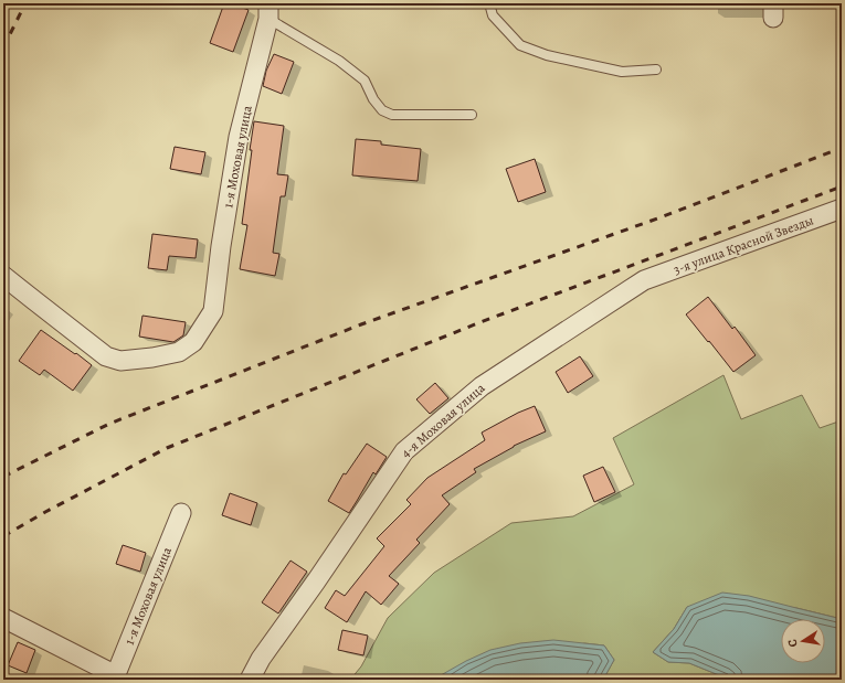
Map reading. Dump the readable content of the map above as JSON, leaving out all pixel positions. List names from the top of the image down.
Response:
{
  "streets": {
    "street": ["1-я Моховая улица", "3-я улица Красной Звезды", "4-я Моховая улица"]
  },
  "crossings": [
    ["3-я улица Красной Звезды", "4-я Моховая улица"]
  ],
  "north": "left"
}
